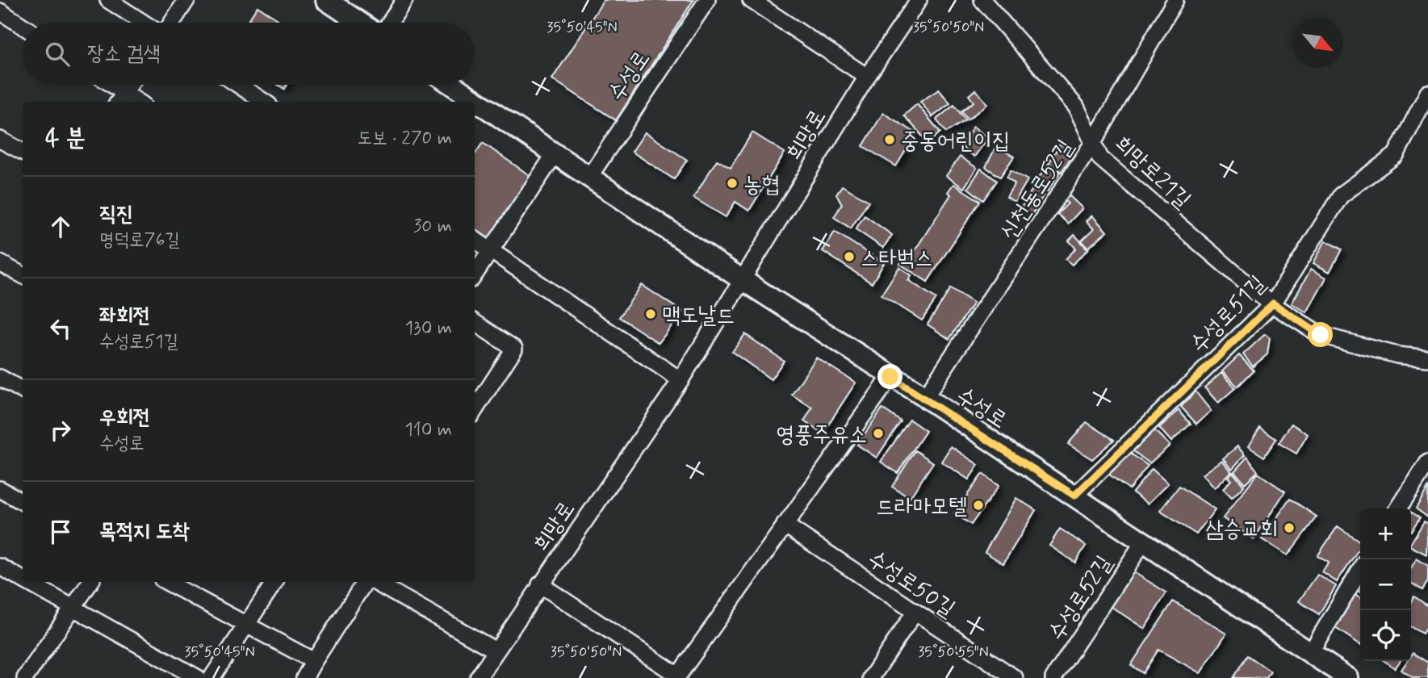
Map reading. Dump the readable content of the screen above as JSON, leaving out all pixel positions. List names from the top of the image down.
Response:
{
  "streets": {
    "main road": ["수성로"],
    "street": [
      "희망로",
      "희망로21길",
      "신천동로52길",
      "수성로51길",
      "수성로50길",
      "수성로52길"
    ]
  },
  "crossings": [
    ["수성로", "희망로"],
    ["수성로", "신천동로52길"],
    ["수성로", "수성로51길"],
    ["수성로", "수성로52길"],
    ["희망로21길", "신천동로52길"],
    ["희망로21길", "수성로51길"]
  ],
  "places": [
    "중동어린이집",
    "농협",
    "스타벅스",
    "맥도날드",
    "영풍주유소",
    "드라마모텔",
    "삼승교회"
  ],
  "north": "bottom right",
  "page": {
    "search": "장소 검색",
    "heading": ["4 분", "도보 · 270 m"],
    "list": [
      ["직진", "명덕로76길", "30 m"],
      ["좌회전", "수성로51길", "130 m"],
      ["우회전", "수성로", "110 m"],
      "목적지 도착"
    ],
    "map_buttons": ["+", "−"]
  },
  "coordinates": ["35°50'45\"N", "35°50'50\"N", "35°50'55\"N"]
}
